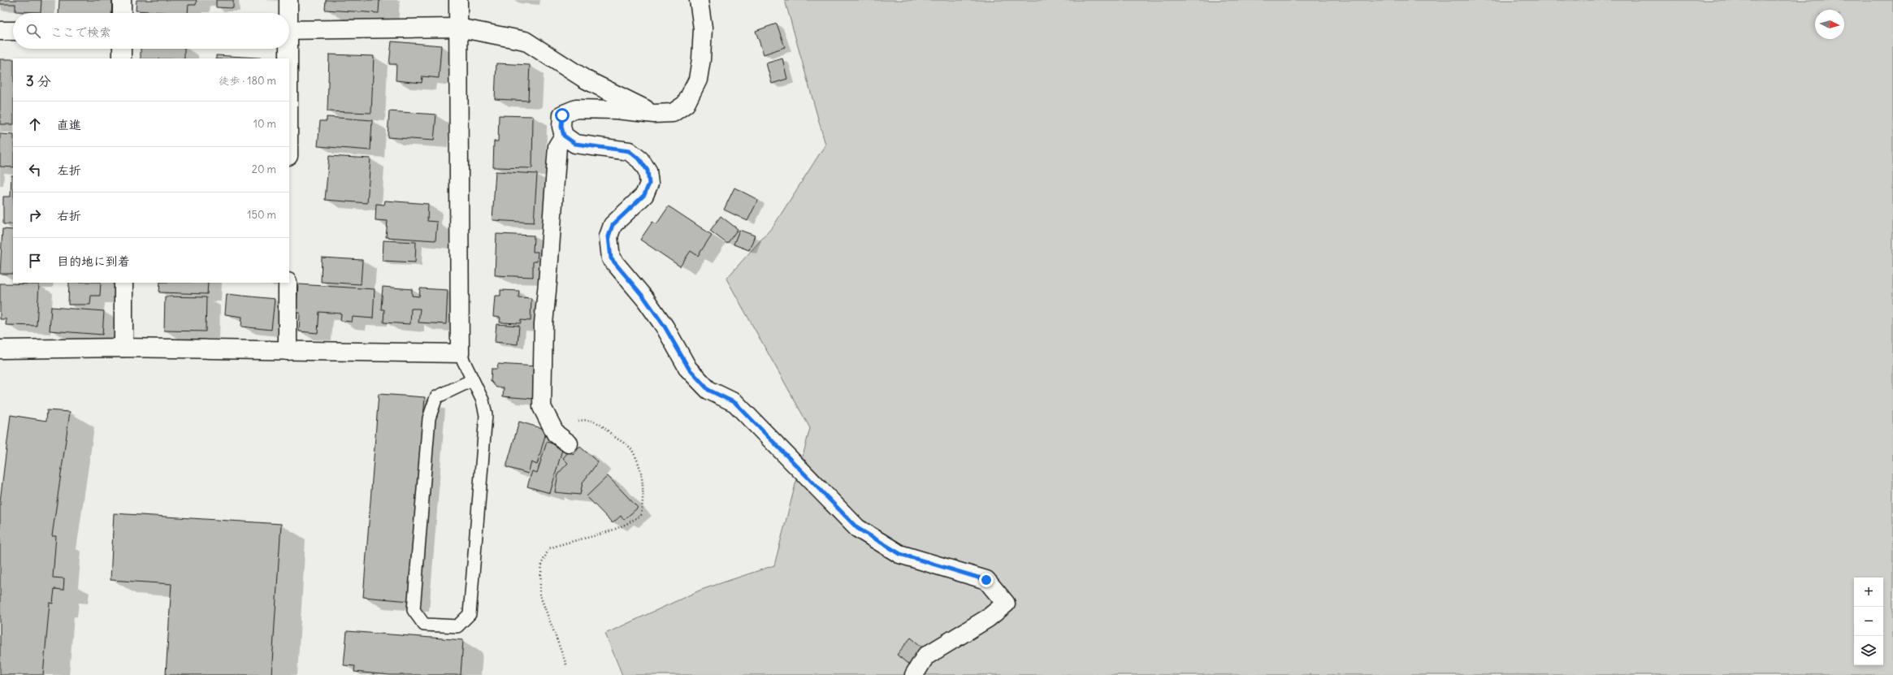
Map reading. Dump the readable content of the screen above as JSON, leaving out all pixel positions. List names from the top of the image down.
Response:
{
  "north": "right",
  "page": {
    "search": "ここで検索",
    "heading": ["3 分", "徒歩 · 180 m"],
    "list": [
      ["直進", "10 m"],
      ["左折", "20 m"],
      ["右折", "150 m"],
      "目的地に到着"
    ],
    "map_buttons": ["+", "−"]
  }
}
